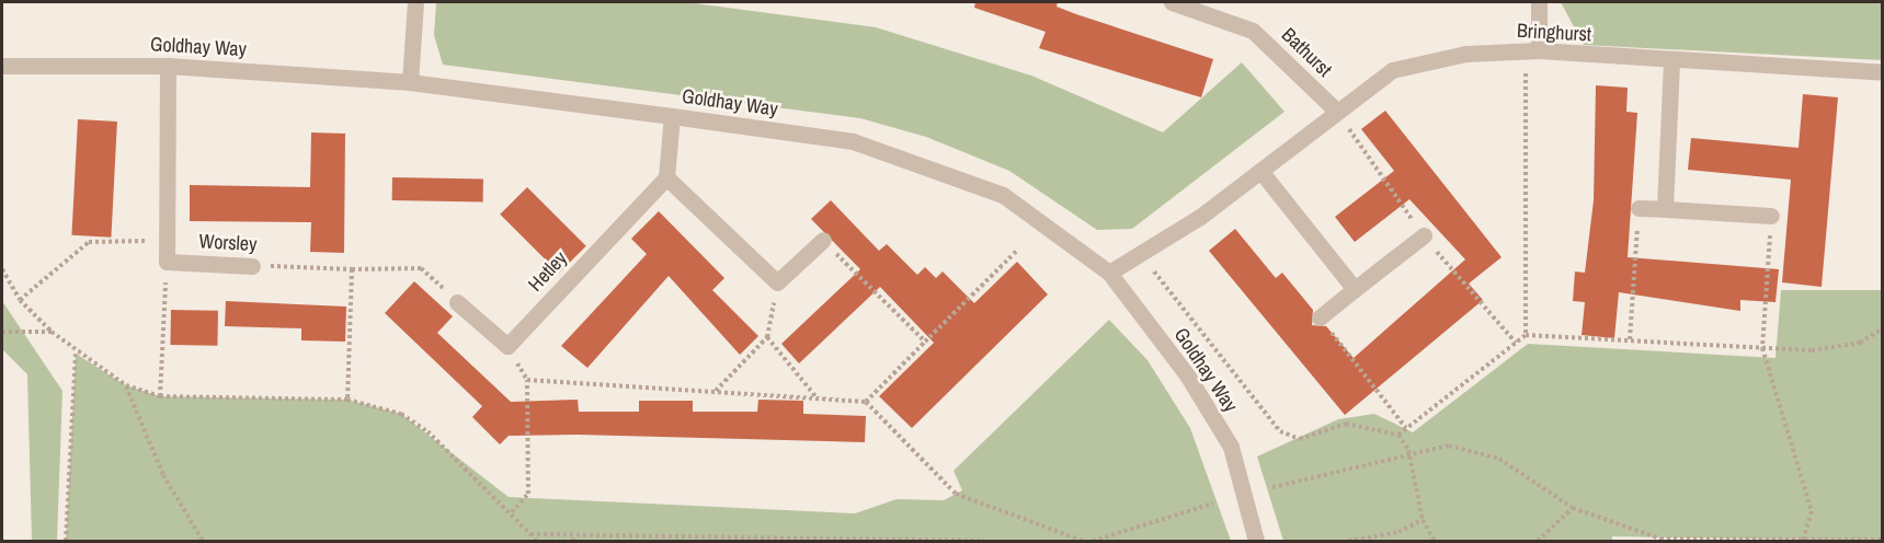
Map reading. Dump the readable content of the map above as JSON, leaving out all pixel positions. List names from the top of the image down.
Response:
{
  "streets": {
    "street": [
      "Bringhurst",
      "Goldhay Way",
      "Bathurst",
      "Worsley",
      "Hetley"
    ]
  },
  "crossings": [
    ["Bringhurst", "Goldhay Way"],
    ["Bringhurst", "Bathurst"]
  ]
}
